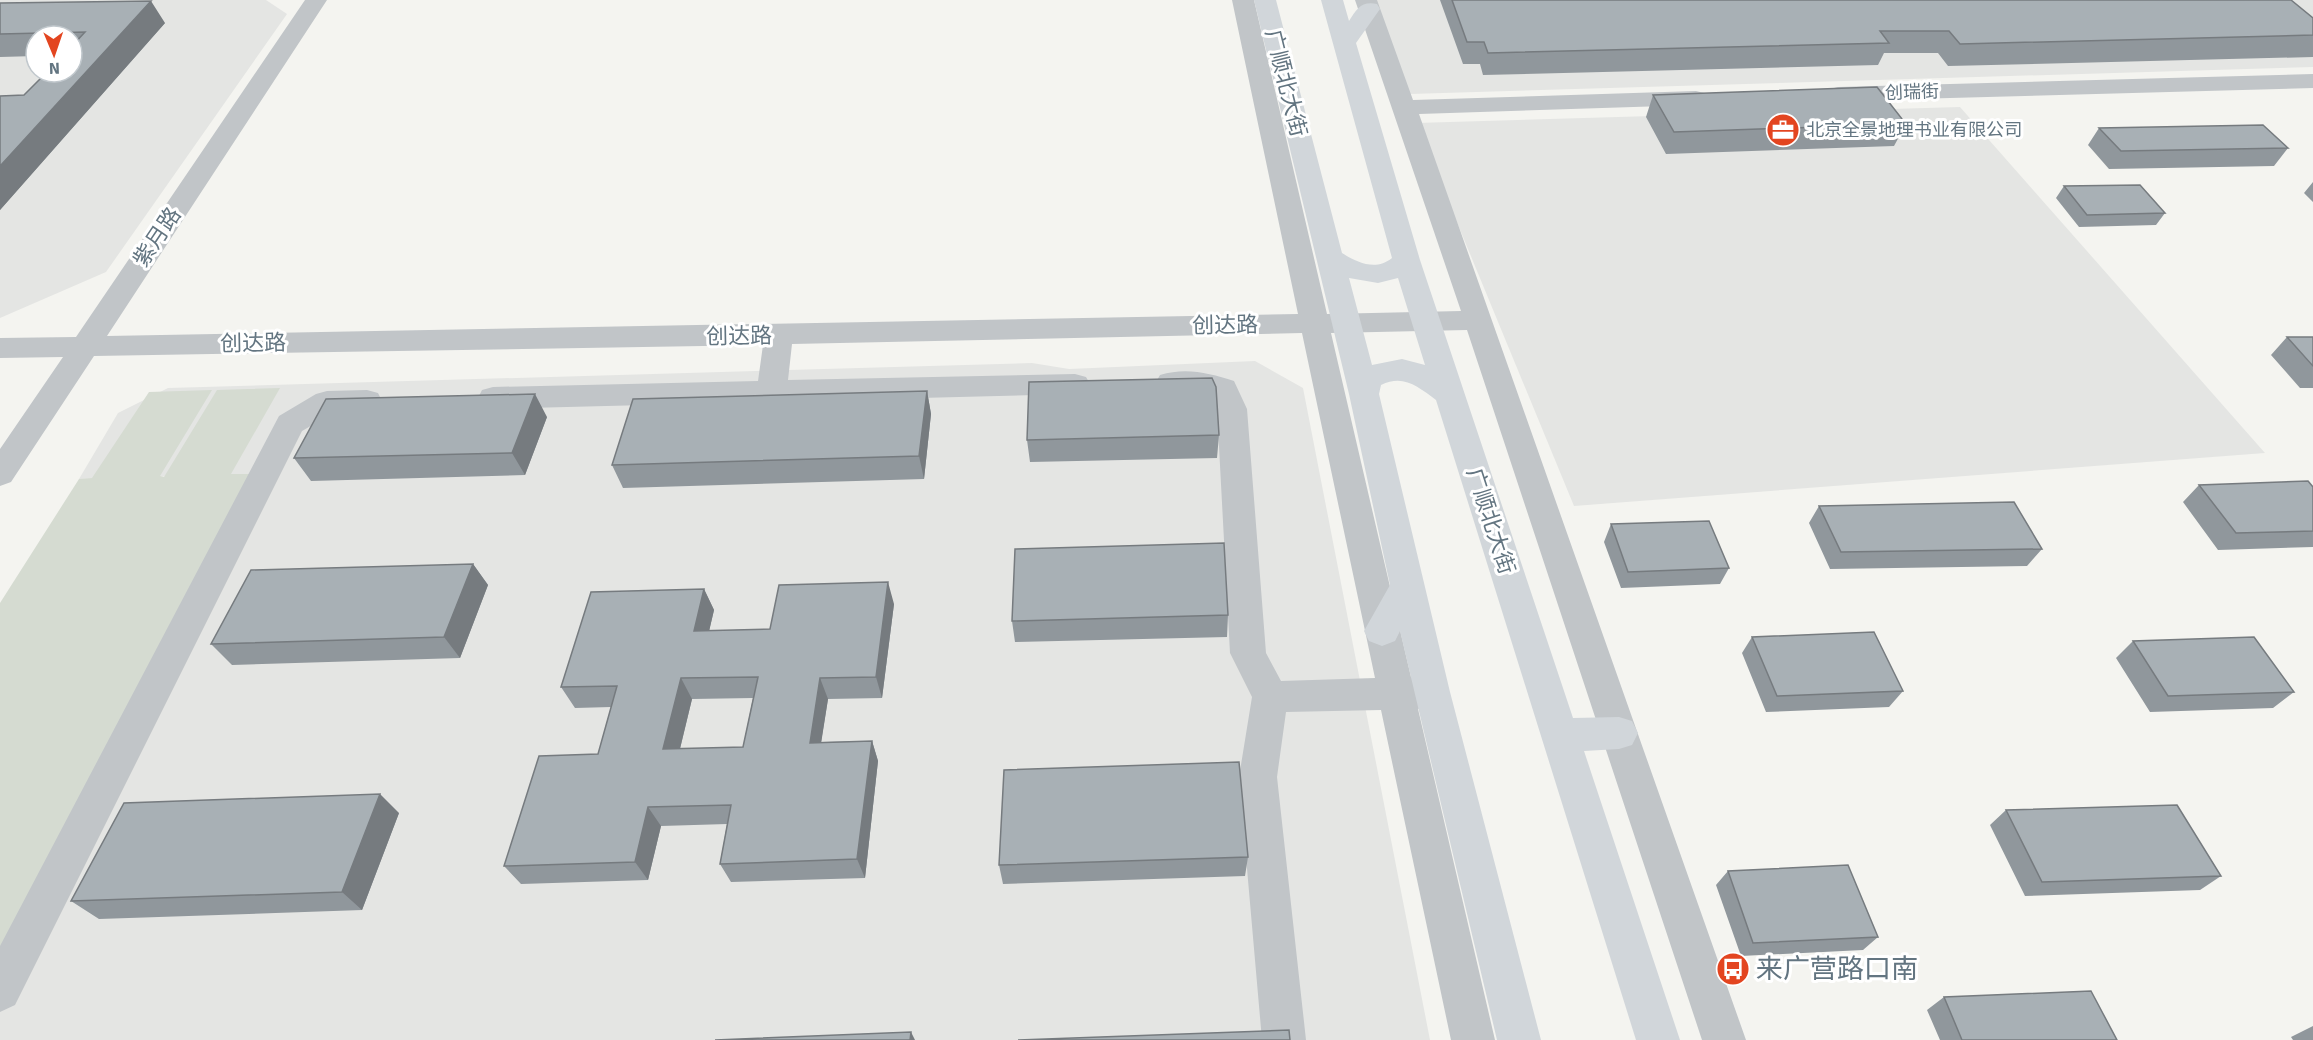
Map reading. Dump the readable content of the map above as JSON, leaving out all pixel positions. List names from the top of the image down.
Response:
{
  "streets": {
    "main road": ["广顺北大街"],
    "street": ["创瑞街", "紫月路", "创达路"]
  },
  "crossings": [
    ["广顺北大街", "创达路"],
    ["紫月路", "创达路"]
  ],
  "places": {
    "office": ["北京全景地理书业有限公司"],
    "bus stop": ["来广营路口南"]
  },
  "north": "bottom"
}
